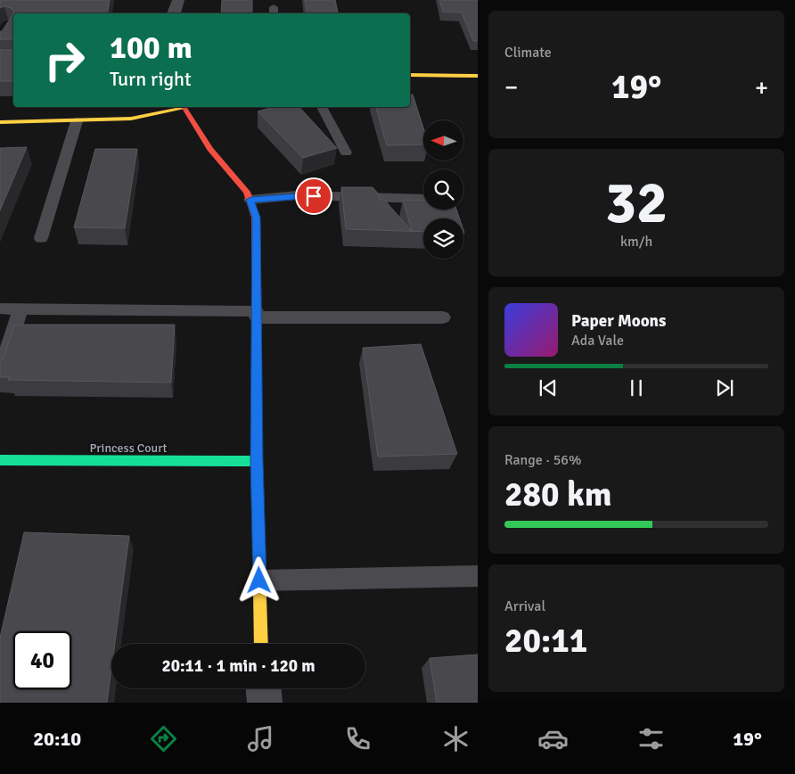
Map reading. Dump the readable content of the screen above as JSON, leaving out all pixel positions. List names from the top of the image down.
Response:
{
  "streets": {
    "street": ["Princess Court"]
  },
  "north": "left",
  "page": {
    "tile": [
      "Climate",
      ["32", "km/h"],
      ["Range · 56%", "280 km"],
      ["Arrival", "20:11"]
    ],
    "turn": ["100 m", "Turn right"],
    "heat": ["−", "19°", "+"],
    "song": ["Paper Moons", "Ada Vale"],
    "limit": "40",
    "trip": "20:11 · 1 min · 120 m",
    "tabs": ["20:10", "19°"]
  }
}
